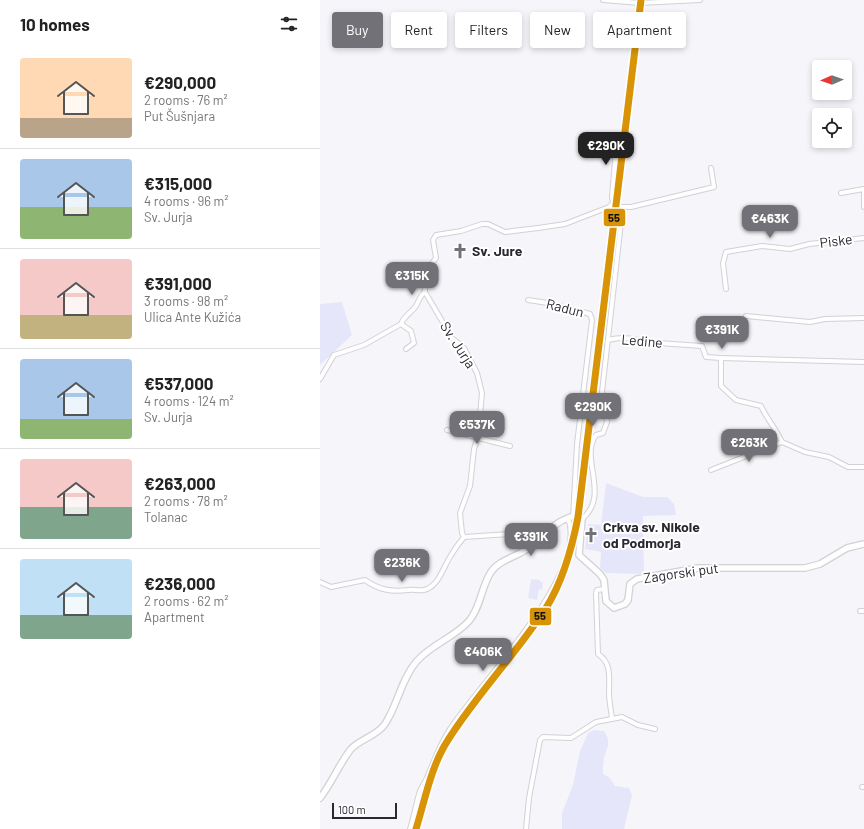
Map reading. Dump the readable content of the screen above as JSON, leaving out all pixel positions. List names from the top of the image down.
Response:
{
  "streets": {
    "main road": ["Zagorski put"],
    "street": [
      "Piske",
      "Radun",
      "Ledine",
      "Sv. Jurja"
    ]
  },
  "places": {
    "church": ["Sv. Jure", "Crkva sv. Nikole od Podmorja"]
  },
  "lines": ["transit line 55"],
  "scale_bar": "100 m",
  "north": "left",
  "page": {
    "heading": "10 homes",
    "chip": [
      "Buy",
      "Rent",
      "Filters",
      "New",
      "Apartment"
    ],
    "list": [
      {
        "name": "€290,000",
        "note": "2 rooms · 76 m² · Put Šušnjara"
      },
      {
        "name": "€315,000",
        "note": "4 rooms · 96 m² · Sv. Jurja"
      },
      {
        "name": "€391,000",
        "note": "3 rooms · 98 m² · Ulica Ante Kužića"
      },
      {
        "name": "€537,000",
        "note": "4 rooms · 124 m² · Sv. Jurja"
      },
      {
        "name": "€263,000",
        "note": "2 rooms · 78 m² · Tolanac"
      },
      {
        "name": "€236,000",
        "note": "2 rooms · 62 m² · Apartment"
      }
    ],
    "price": [
      "€290K",
      "€463K",
      "€315K",
      "€391K",
      "€290K",
      "€537K",
      "€263K",
      "€391K",
      "€236K",
      "€406K"
    ],
    "scale": "100 m"
  }
}
